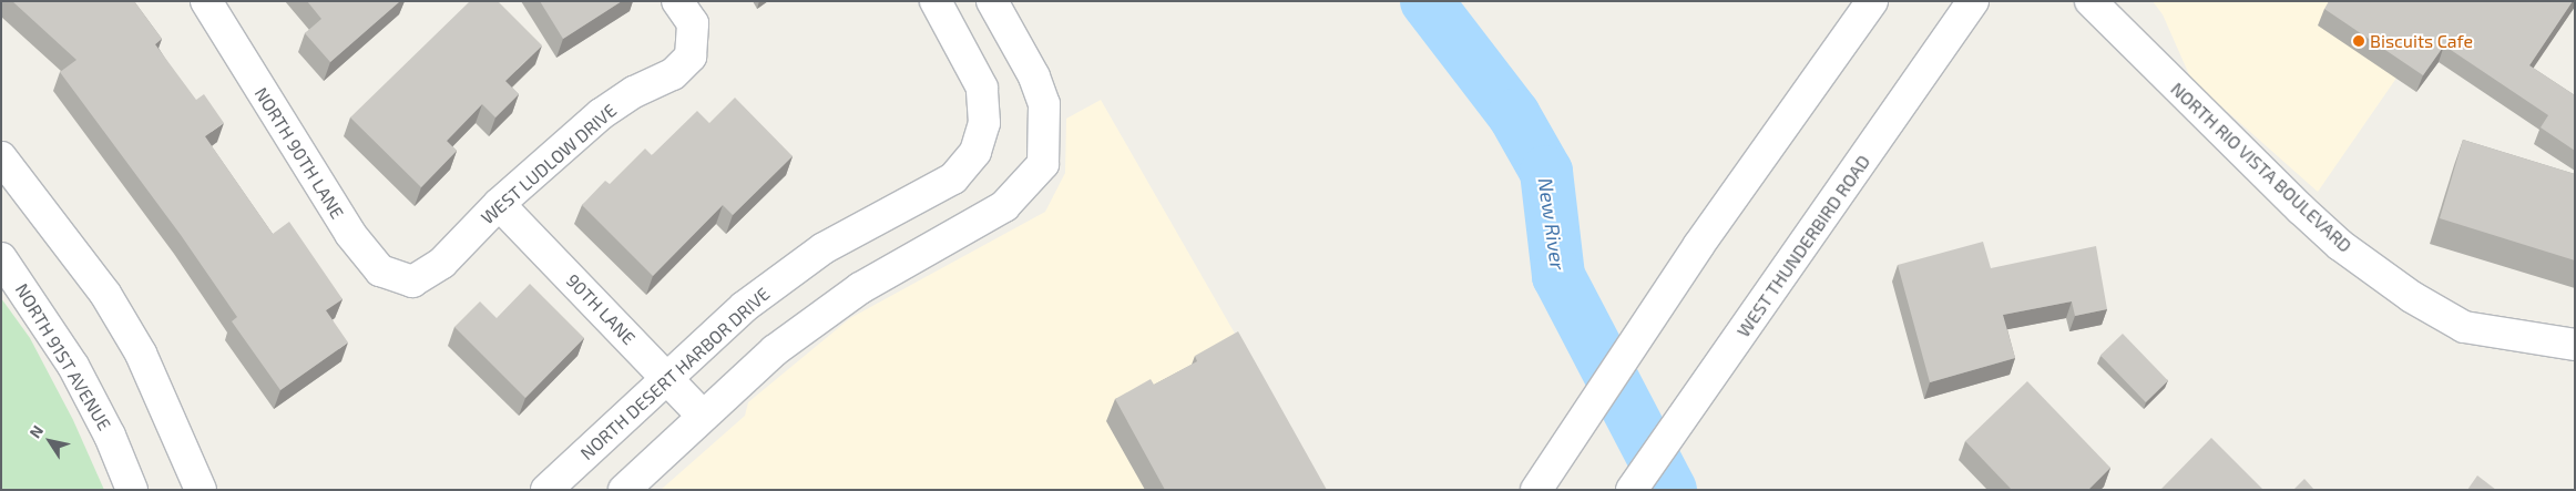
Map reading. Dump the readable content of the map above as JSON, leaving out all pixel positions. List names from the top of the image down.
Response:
{
  "streets": {
    "street": [
      "NORTH 90TH LANE",
      "WEST LUDLOW DRIVE",
      "NORTH RIO VISTA BOULEVARD",
      "WEST THUNDERBIRD ROAD",
      "90TH LANE",
      "NORTH 91ST AVENUE",
      "NORTH DESERT HARBOR DRIVE"
    ]
  },
  "crossings": [
    ["NORTH 90TH LANE", "WEST LUDLOW DRIVE"],
    ["WEST LUDLOW DRIVE", "90TH LANE"],
    ["90TH LANE", "NORTH DESERT HARBOR DRIVE"]
  ],
  "water": ["New River"],
  "places": ["Biscuits Cafe"],
  "north": "top left"
}
